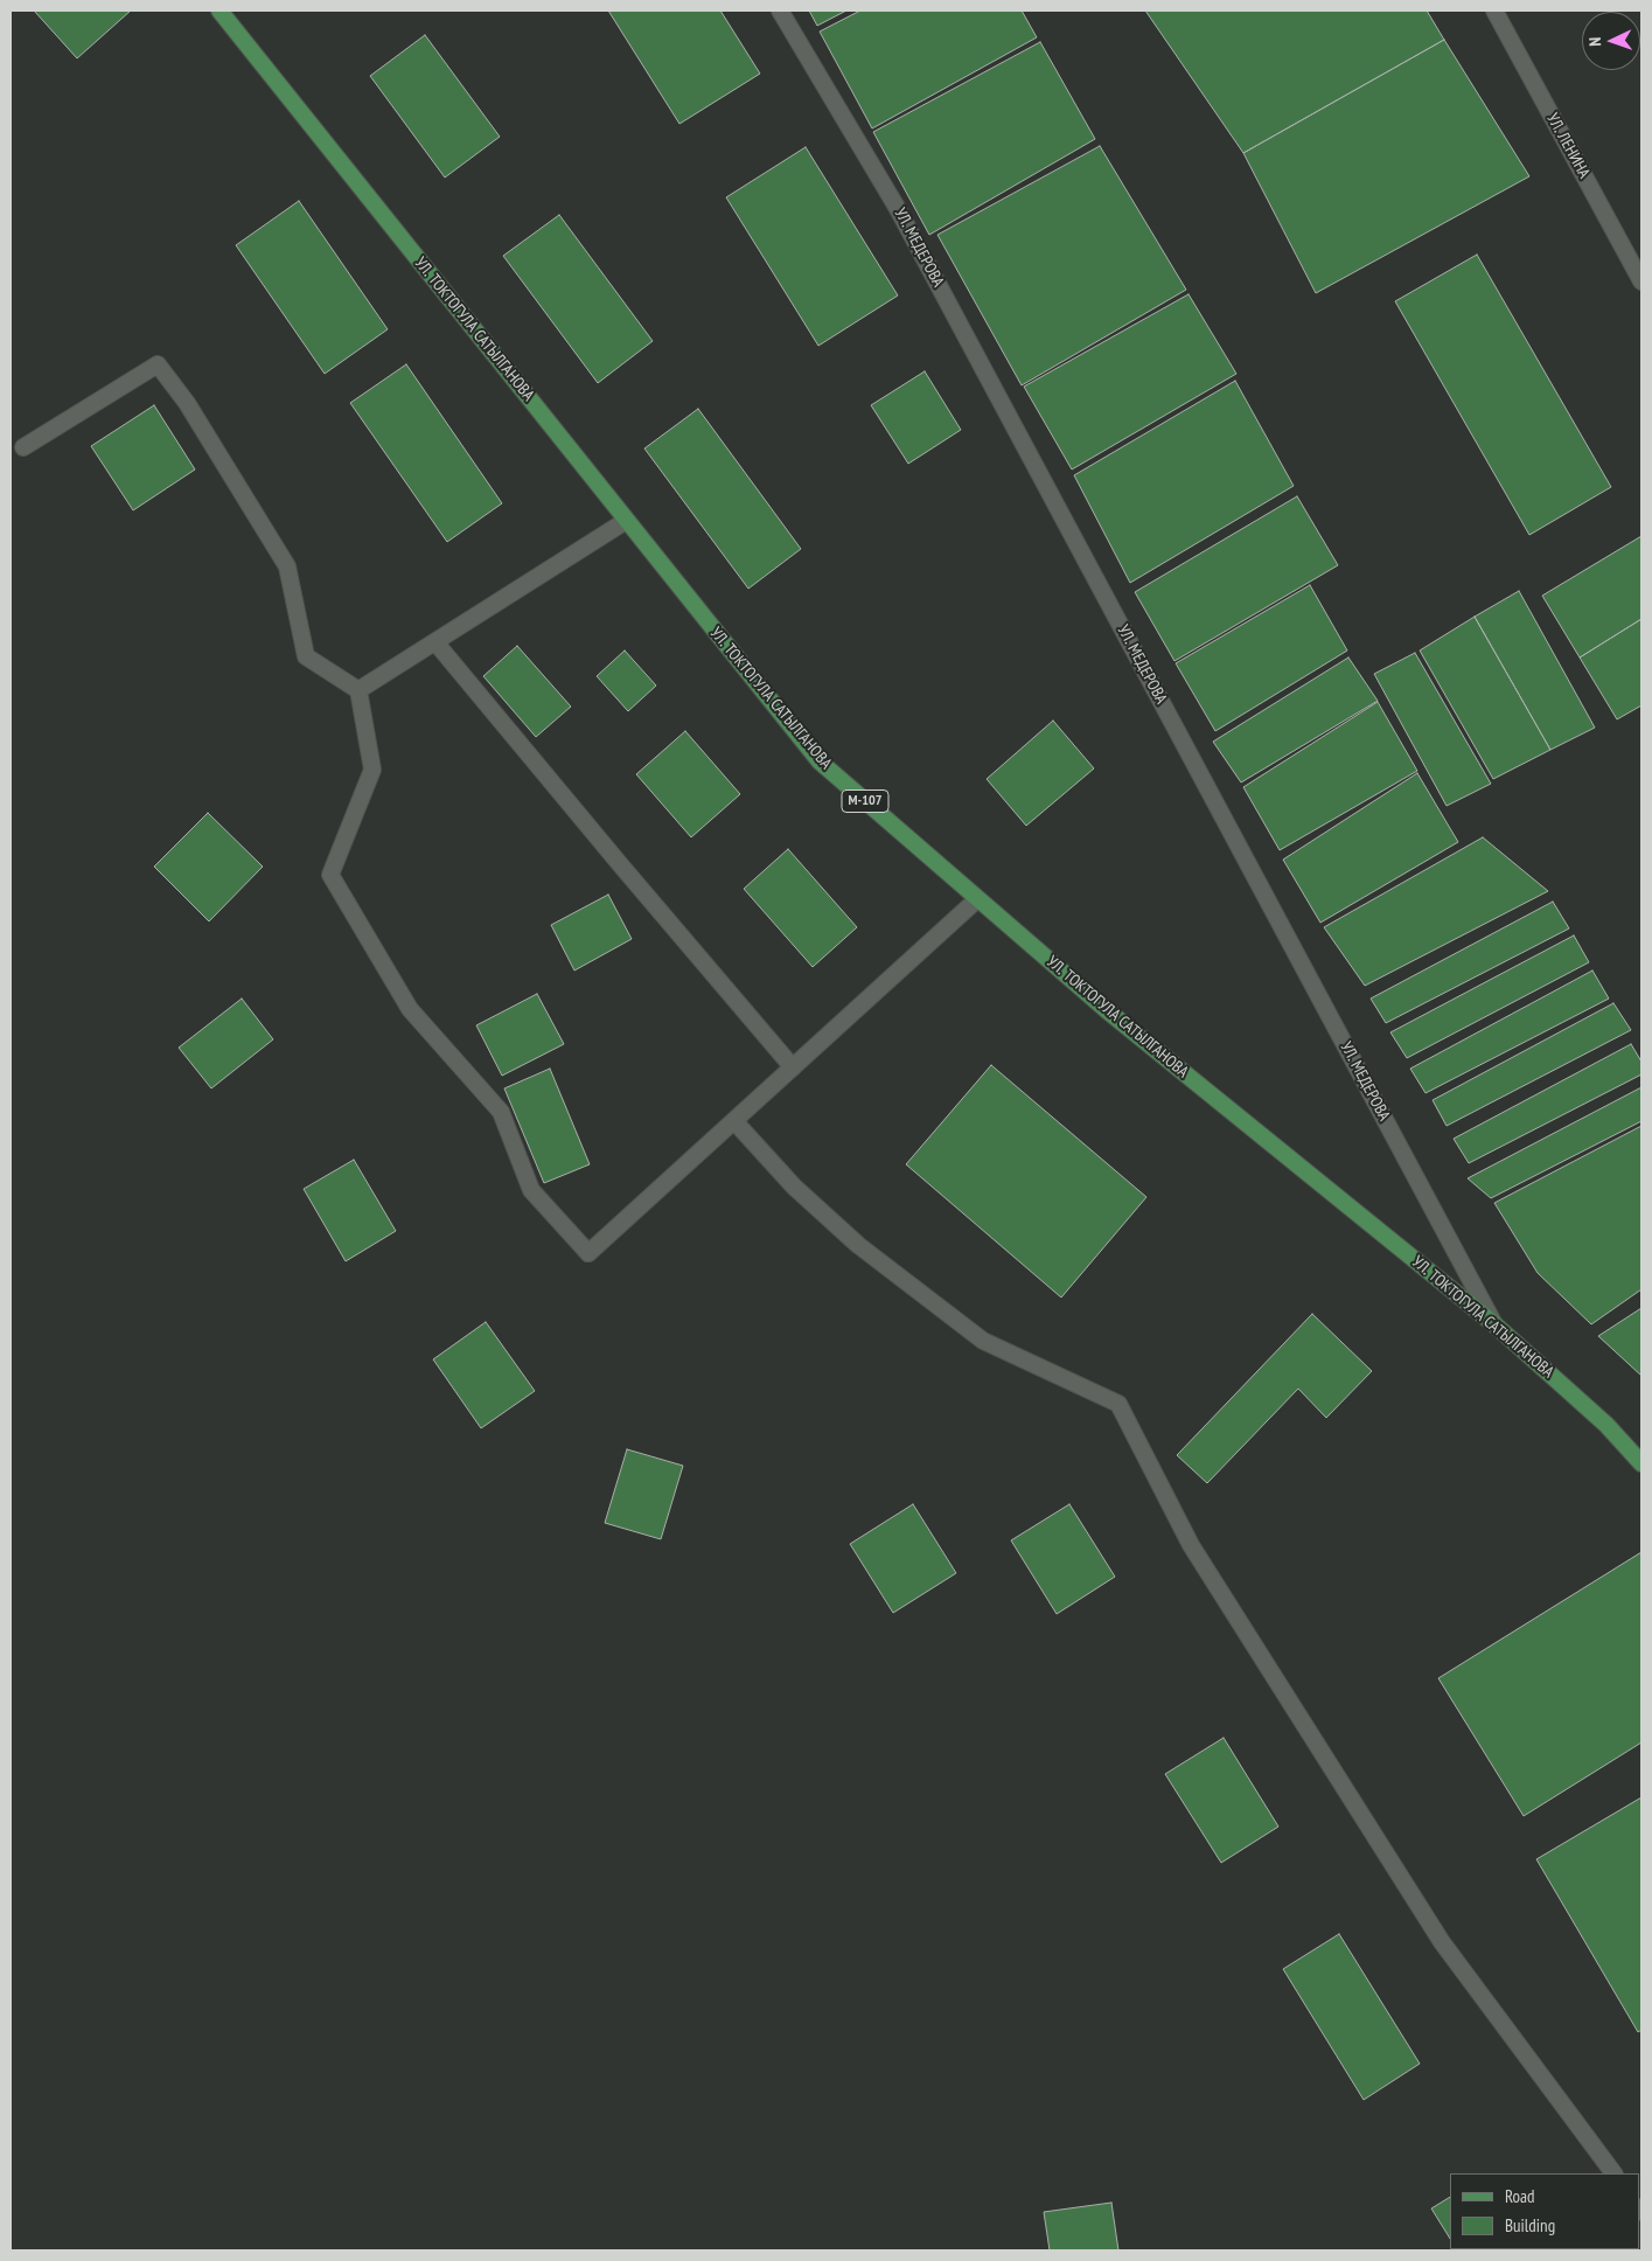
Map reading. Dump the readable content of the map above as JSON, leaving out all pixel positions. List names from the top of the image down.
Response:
{
  "streets": {
    "main road": ["УЛ. ТОКТОГУЛА САТЫЛГАНОВА", "М-107"],
    "street": ["УЛ. ЛЕНИНА", "УЛ. МЕДЕРОВА"]
  },
  "crossings": [
    ["УЛ. МЕДЕРОВА", "УЛ. ТОКТОГУЛА САТЫЛГАНОВА"]
  ],
  "legend": ["Road", "Building"],
  "north": "left"
}
